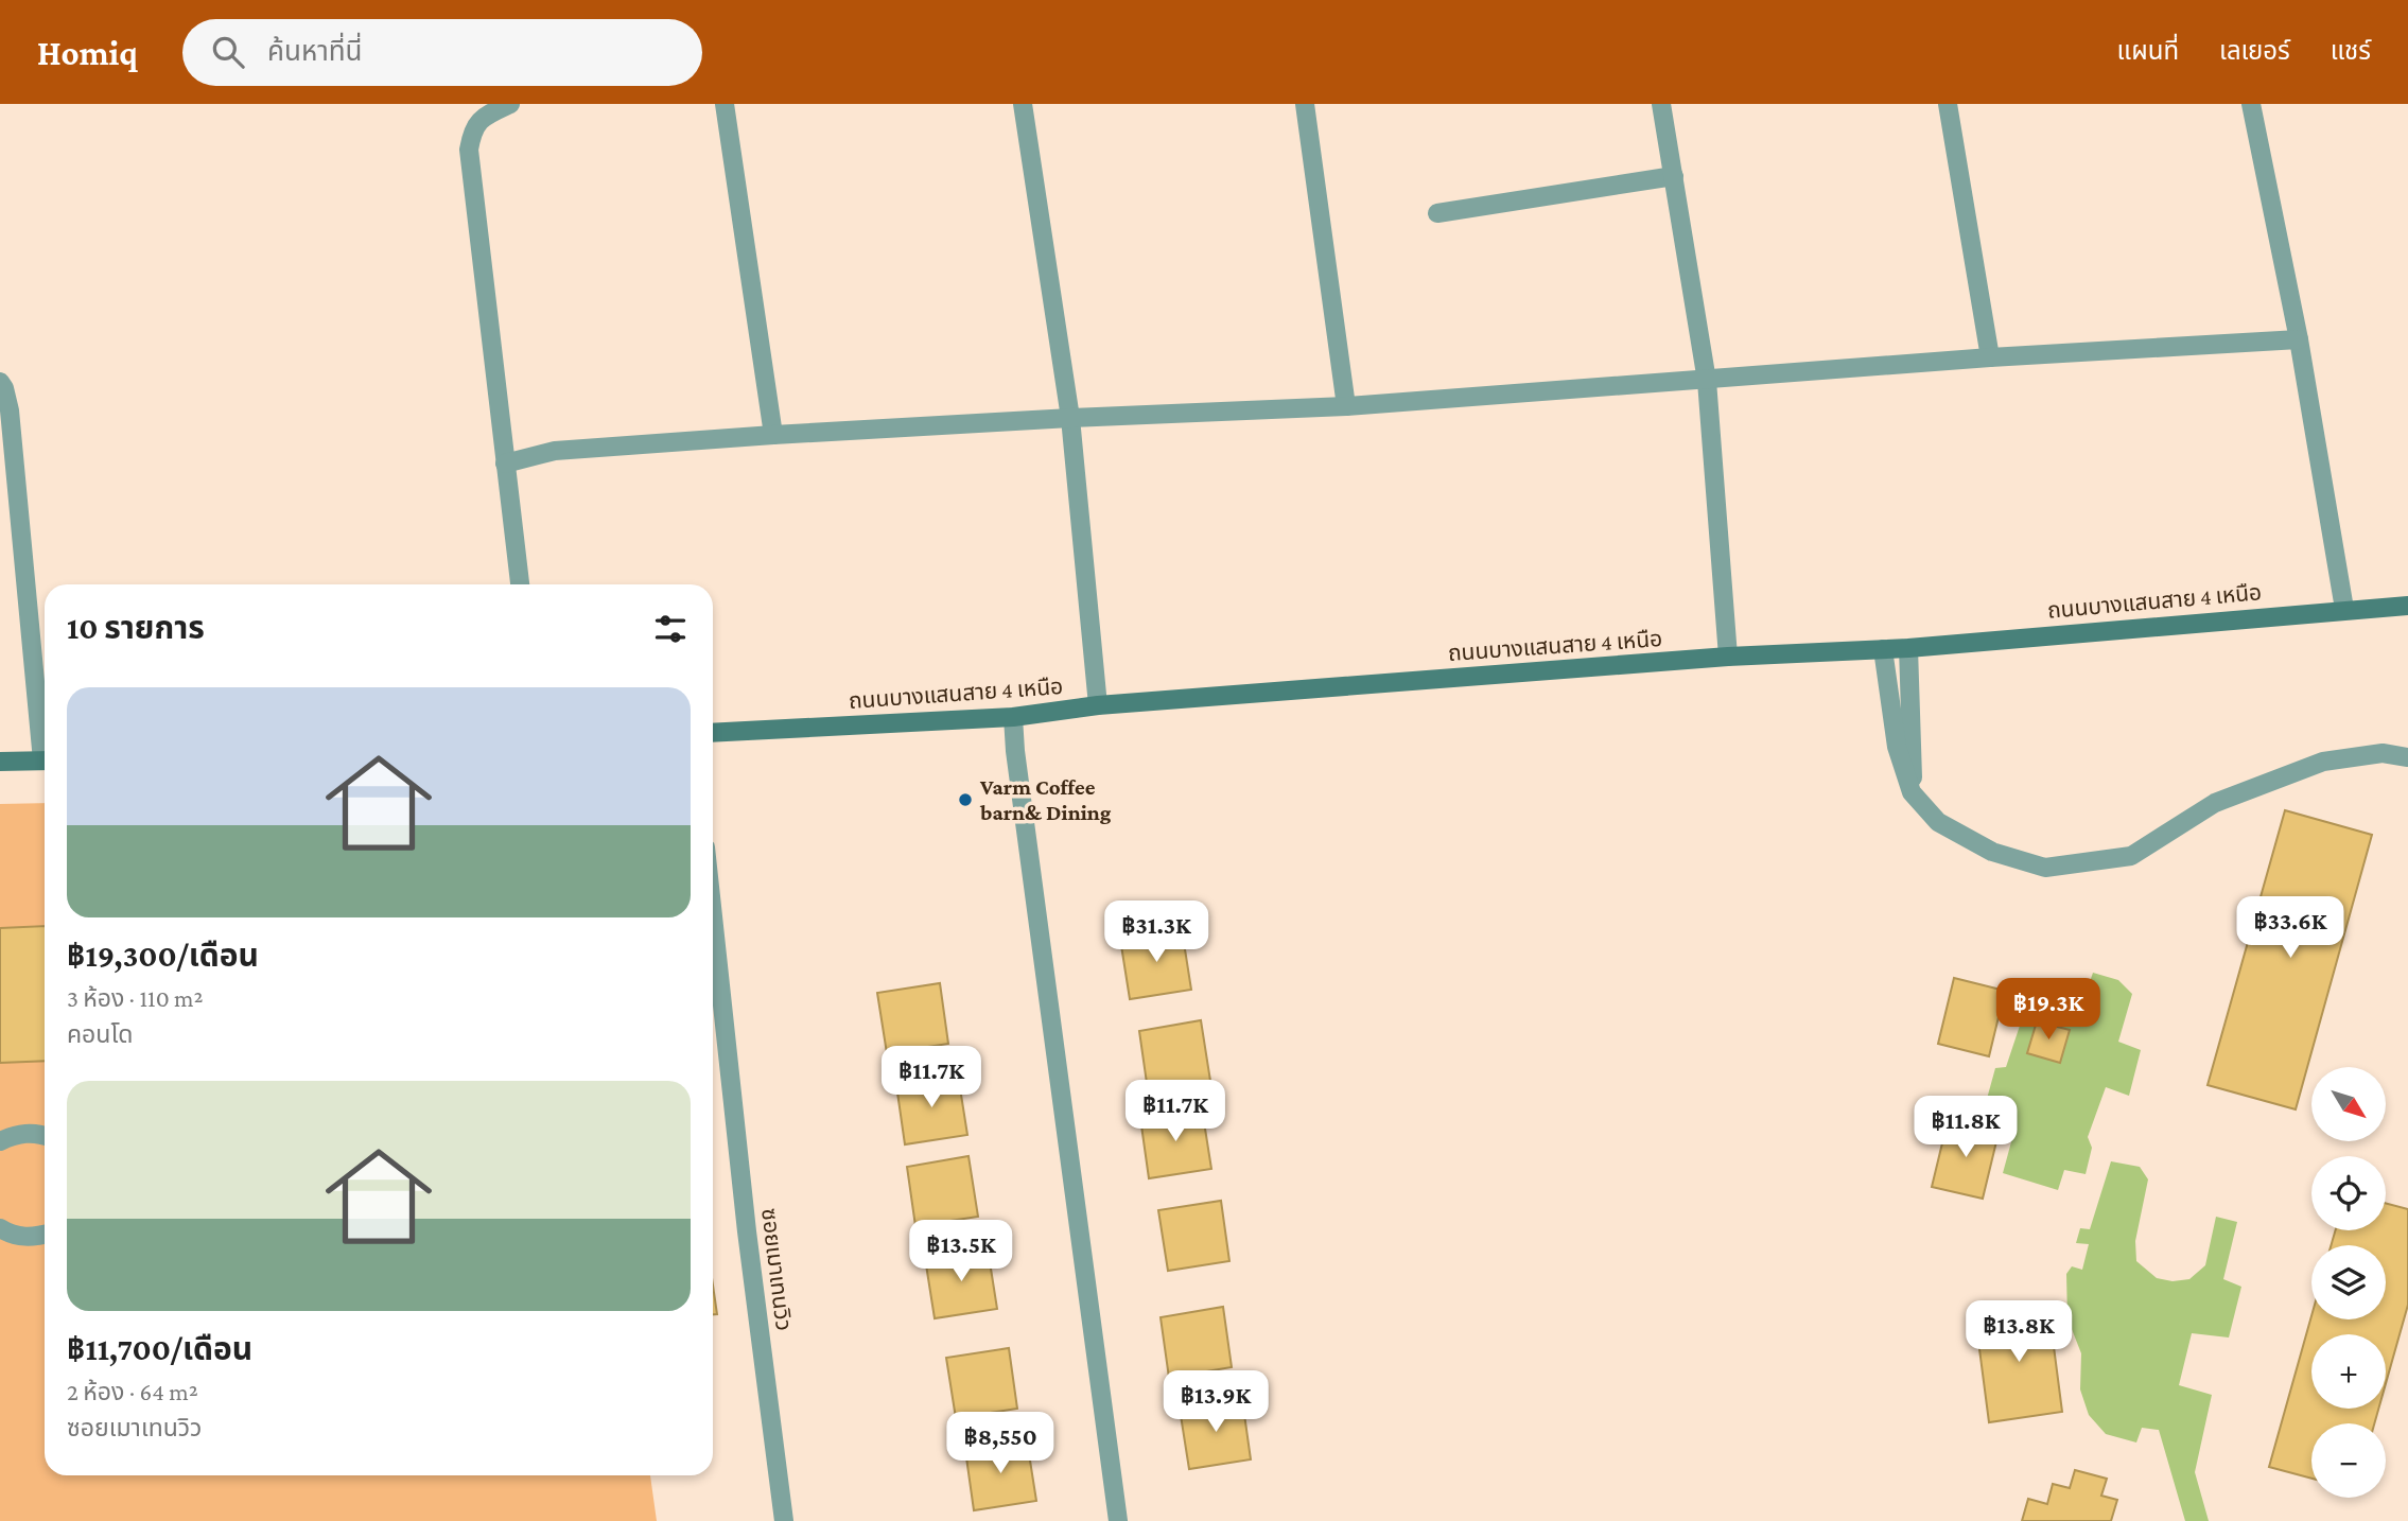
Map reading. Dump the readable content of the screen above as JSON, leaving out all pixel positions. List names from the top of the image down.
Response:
{
  "streets": {
    "street": ["ถนนบางแสนสาย 4 เหนือ", "ซอยเมาเทนวิว"]
  },
  "places": ["Varm Coffee barn& Dining"],
  "north": "bottom right",
  "page": {
    "header": "Homiq",
    "search": "ค้นหาที่นี่",
    "nav": ["แผนที่", "เลเยอร์", "แชร์"],
    "heading": "10 รายการ",
    "list": [
      {
        "name": "฿19,300/เดือน",
        "note": "3 ห้อง · 110 m² · คอนโด"
      },
      {
        "name": "฿11,700/เดือน",
        "note": "2 ห้อง · 64 m² · ซอยเมาเทนวิว"
      }
    ],
    "price": [
      "฿33.6K",
      "฿31.3K",
      "฿19.3K",
      "฿11.7K",
      "฿11.7K",
      "฿11.8K",
      "฿13.5K",
      "฿13.8K",
      "฿13.9K",
      "฿8,550"
    ],
    "map_buttons": ["+", "−"]
  }
}
